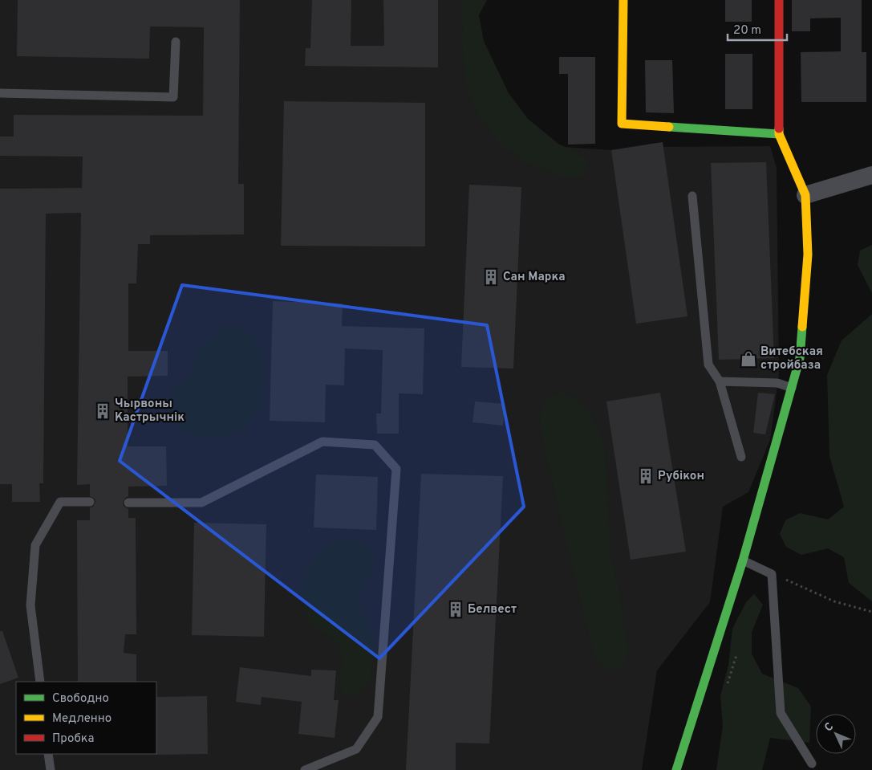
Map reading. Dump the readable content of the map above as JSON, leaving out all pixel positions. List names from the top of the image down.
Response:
{
  "places": {
    "building": [
      "Сан Марка",
      "Чырвоны Кастрычнік",
      "Рубікон",
      "Белвест"
    ],
    "shop": ["Витебская стройбаза"]
  },
  "legend": ["Свободно", "Медленно", "Пробка"],
  "scale_bar": "20 m",
  "north": "top left"
}
